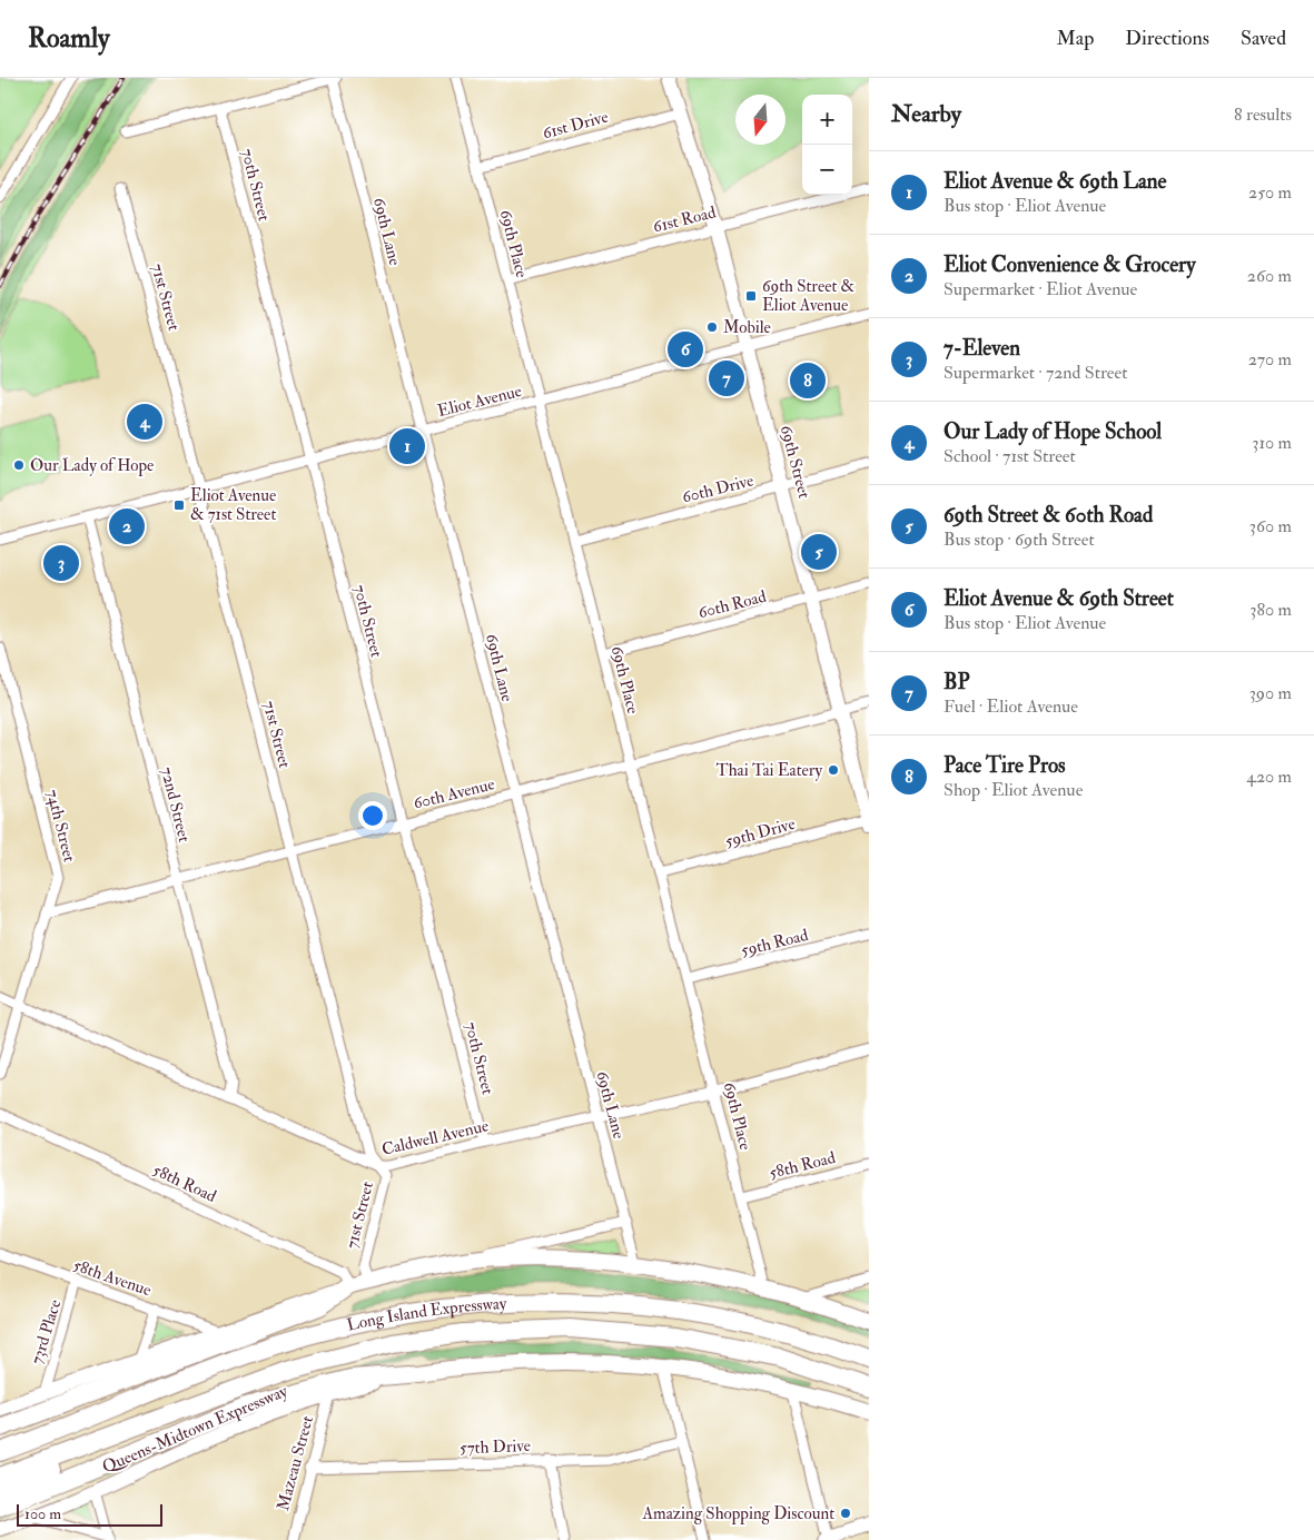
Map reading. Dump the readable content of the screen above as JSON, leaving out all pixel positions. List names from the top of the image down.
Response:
{
  "streets": {
    "highway": ["Long Island Expressway"],
    "main road": ["69th Street", "Queens-Midtown Expressway"],
    "street": [
      "61st Drive",
      "70th Street",
      "61st Road",
      "69th Lane",
      "69th Place",
      "71st Street",
      "Eliot Avenue",
      "60th Drive",
      "60th Road",
      "60th Avenue",
      "72nd Street",
      "74th Street",
      "59th Drive",
      "59th Road",
      "Caldwell Avenue",
      "58th Road",
      "58th Avenue",
      "73rd Place",
      "57th Drive",
      "Mazeau Street"
    ]
  },
  "crossings": [
    ["61st Drive", "69th Place"],
    ["61st Drive", "69th Street"],
    ["70th Street", "Eliot Avenue"],
    ["70th Street", "60th Avenue"],
    ["70th Street", "Caldwell Avenue"],
    ["61st Road", "69th Place"],
    ["61st Road", "69th Street"],
    ["69th Lane", "Eliot Avenue"],
    ["69th Lane", "60th Avenue"],
    ["69th Lane", "Caldwell Avenue"],
    ["69th Place", "Eliot Avenue"],
    ["69th Place", "60th Drive"],
    ["69th Place", "60th Road"],
    ["69th Place", "60th Avenue"],
    ["69th Place", "59th Drive"],
    ["69th Place", "59th Road"],
    ["69th Place", "Caldwell Avenue"],
    ["69th Place", "58th Road"],
    ["71st Street", "Eliot Avenue"],
    ["71st Street", "60th Avenue"],
    ["71st Street", "Caldwell Avenue"],
    ["Eliot Avenue", "69th Street"],
    ["Eliot Avenue", "72nd Street"],
    ["69th Street", "60th Drive"],
    ["69th Street", "60th Road"],
    ["69th Street", "60th Avenue"],
    ["69th Street", "59th Drive"],
    ["60th Avenue", "72nd Street"],
    ["60th Avenue", "74th Street"],
    ["72nd Street", "Caldwell Avenue"],
    ["74th Street", "Caldwell Avenue"],
    ["58th Avenue", "73rd Place"],
    ["Queens-Midtown Expressway", "Mazeau Street"],
    ["57th Drive", "Mazeau Street"]
  ],
  "places": {
    "transit": ["69th Street & Eliot Avenue", "Eliot Avenue & 71st Street"],
    "other": [
      "Mobile",
      "Our Lady of Hope",
      "Thai Tai Eatery",
      "Amazing Shopping Discount"
    ]
  },
  "scale_bar": "100 m",
  "north": "bottom",
  "page": {
    "header": "Roamly",
    "nav": ["Map", "Directions", "Saved"],
    "heading": ["Nearby", "8 results"],
    "map_buttons": ["+", "−"],
    "list": [
      {
        "mark": "1",
        "name": "Eliot Avenue & 69th Lane",
        "note": "Bus stop · Eliot Avenue",
        "value": "250 m"
      },
      {
        "mark": "2",
        "name": "Eliot Convenience & Grocery",
        "note": "Supermarket · Eliot Avenue",
        "value": "260 m"
      },
      {
        "mark": "3",
        "name": "7-Eleven",
        "note": "Supermarket · 72nd Street",
        "value": "270 m"
      },
      {
        "mark": "4",
        "name": "Our Lady of Hope School",
        "note": "School · 71st Street",
        "value": "310 m"
      },
      {
        "mark": "5",
        "name": "69th Street & 60th Road",
        "note": "Bus stop · 69th Street",
        "value": "360 m"
      },
      {
        "mark": "6",
        "name": "Eliot Avenue & 69th Street",
        "note": "Bus stop · Eliot Avenue",
        "value": "380 m"
      },
      {
        "mark": "7",
        "name": "BP",
        "note": "Fuel · Eliot Avenue",
        "value": "390 m"
      },
      {
        "mark": "8",
        "name": "Pace Tire Pros",
        "note": "Shop · Eliot Avenue",
        "value": "420 m"
      }
    ],
    "pins": [
      "6",
      "7",
      "8",
      "4",
      "1",
      "2",
      "5",
      "3"
    ],
    "scale": "100 m"
  }
}
